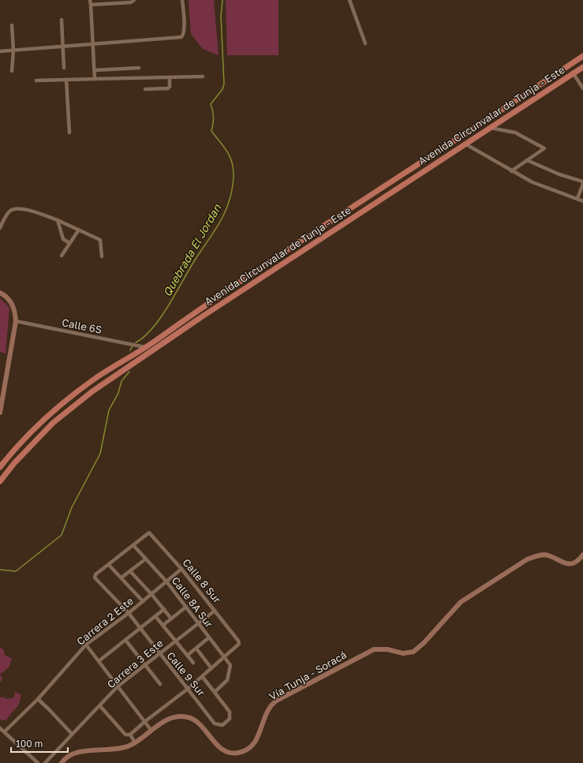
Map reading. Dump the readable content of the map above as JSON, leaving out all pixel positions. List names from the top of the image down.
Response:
{
  "streets": {
    "highway": ["Avenida Circunvalar de Tunja - Este"],
    "main road": ["Vía Tunja - Soracá"],
    "street": [
      "Calle 6S",
      "Calle 8 Sur",
      "Calle 8A Sur",
      "Carrera 2 Este",
      "Carrera 3 Este",
      "Calle 9 Sur"
    ]
  },
  "crossings": [
    ["Avenida Circunvalar de Tunja - Este", "Calle 6S"],
    ["Calle 8 Sur", "Calle 8A Sur"],
    ["Calle 8 Sur", "Carrera 2 Este"],
    ["Calle 8 Sur", "Carrera 3 Este"],
    ["Calle 8A Sur", "Carrera 2 Este"],
    ["Calle 8A Sur", "Carrera 3 Este"],
    ["Calle 8A Sur", "Calle 9 Sur"],
    ["Carrera 2 Este", "Calle 9 Sur"],
    ["Carrera 3 Este", "Calle 9 Sur"]
  ],
  "water": ["Quebrada El Jordan"],
  "scale_bar": "100 m"
}
